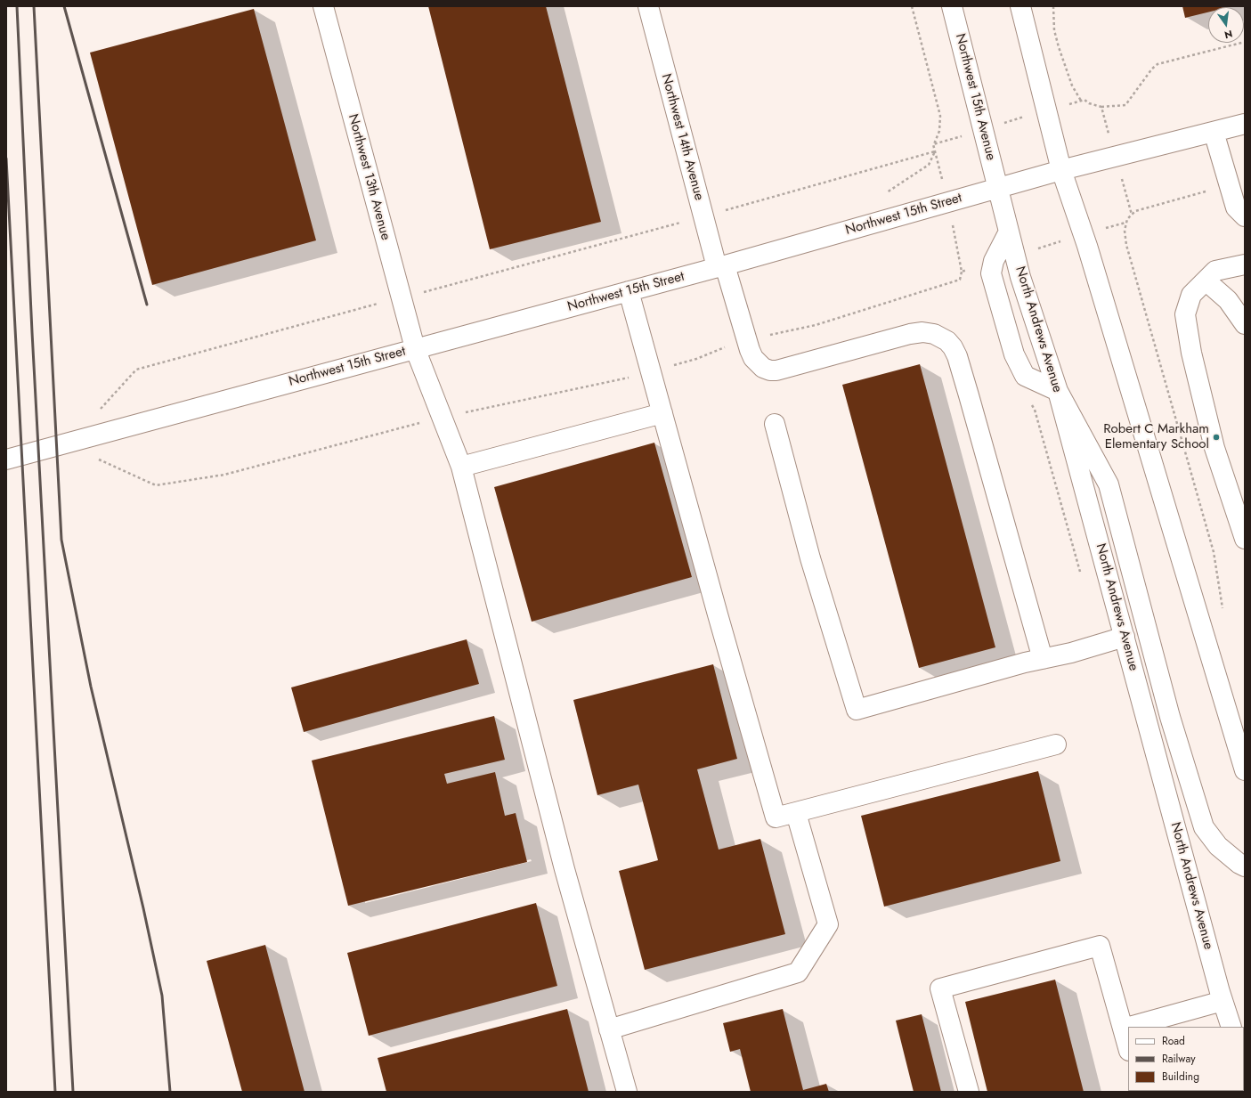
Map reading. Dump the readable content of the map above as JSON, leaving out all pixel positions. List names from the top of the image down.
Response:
{
  "streets": {
    "street": [
      "Northwest 15th Avenue",
      "Northwest 14th Avenue",
      "Northwest 13th Avenue",
      "Northwest 15th Street",
      "North Andrews Avenue"
    ]
  },
  "crossings": [
    ["Northwest 15th Avenue", "Northwest 15th Street"],
    ["Northwest 15th Avenue", "North Andrews Avenue"],
    ["Northwest 14th Avenue", "Northwest 15th Street"],
    ["Northwest 13th Avenue", "Northwest 15th Street"],
    ["Northwest 15th Street", "North Andrews Avenue"]
  ],
  "places": ["Robert C Markham Elementary School"],
  "legend": ["Road", "Railway", "Building"],
  "north": "bottom"
}
